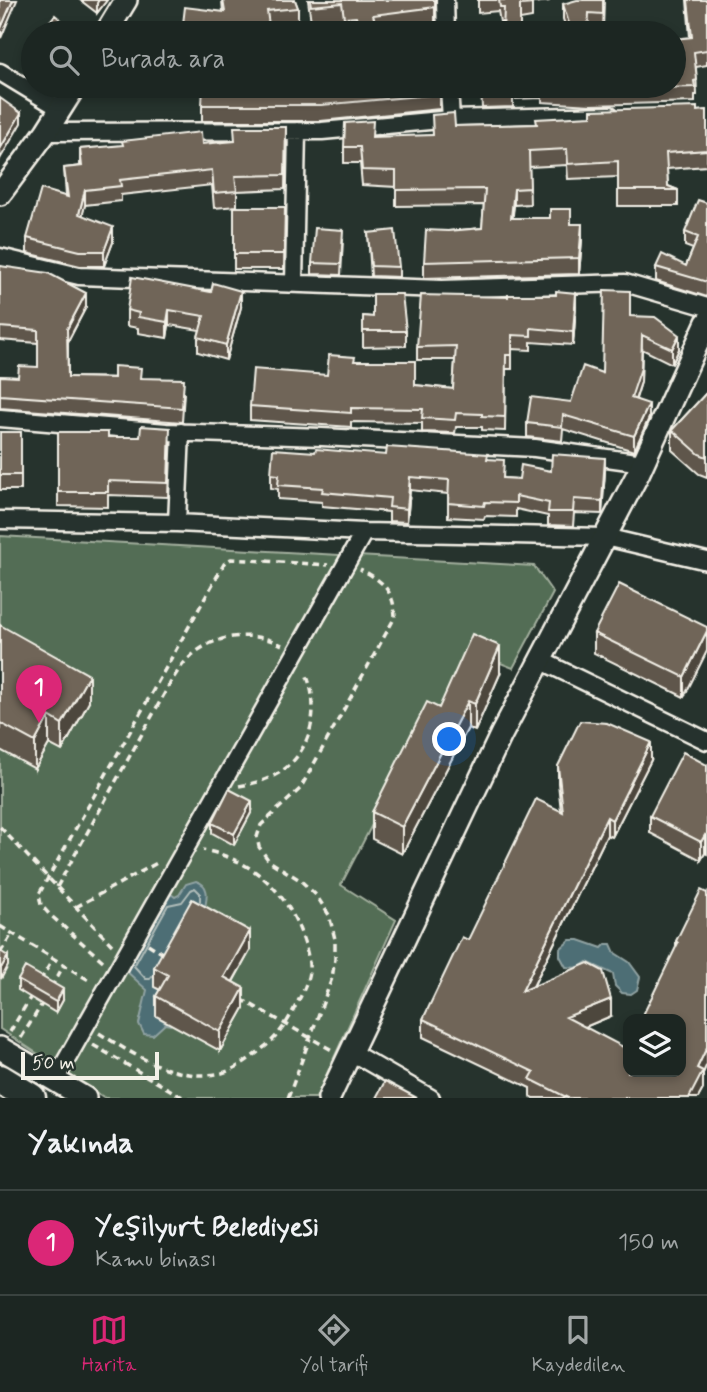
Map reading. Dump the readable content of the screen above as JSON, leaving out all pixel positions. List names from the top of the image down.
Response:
{
  "scale_bar": "50 m",
  "page": {
    "search": "Burada ara",
    "pins": "1",
    "scale": "50 m",
    "heading": "Yakında",
    "list": [
      {
        "mark": "1",
        "name": "Yeşilyurt Belediyesi",
        "note": "Kamu binası",
        "value": "150 m"
      }
    ],
    "nav": ["Harita", "Yol tarifi", "Kaydedilen"]
  }
}
